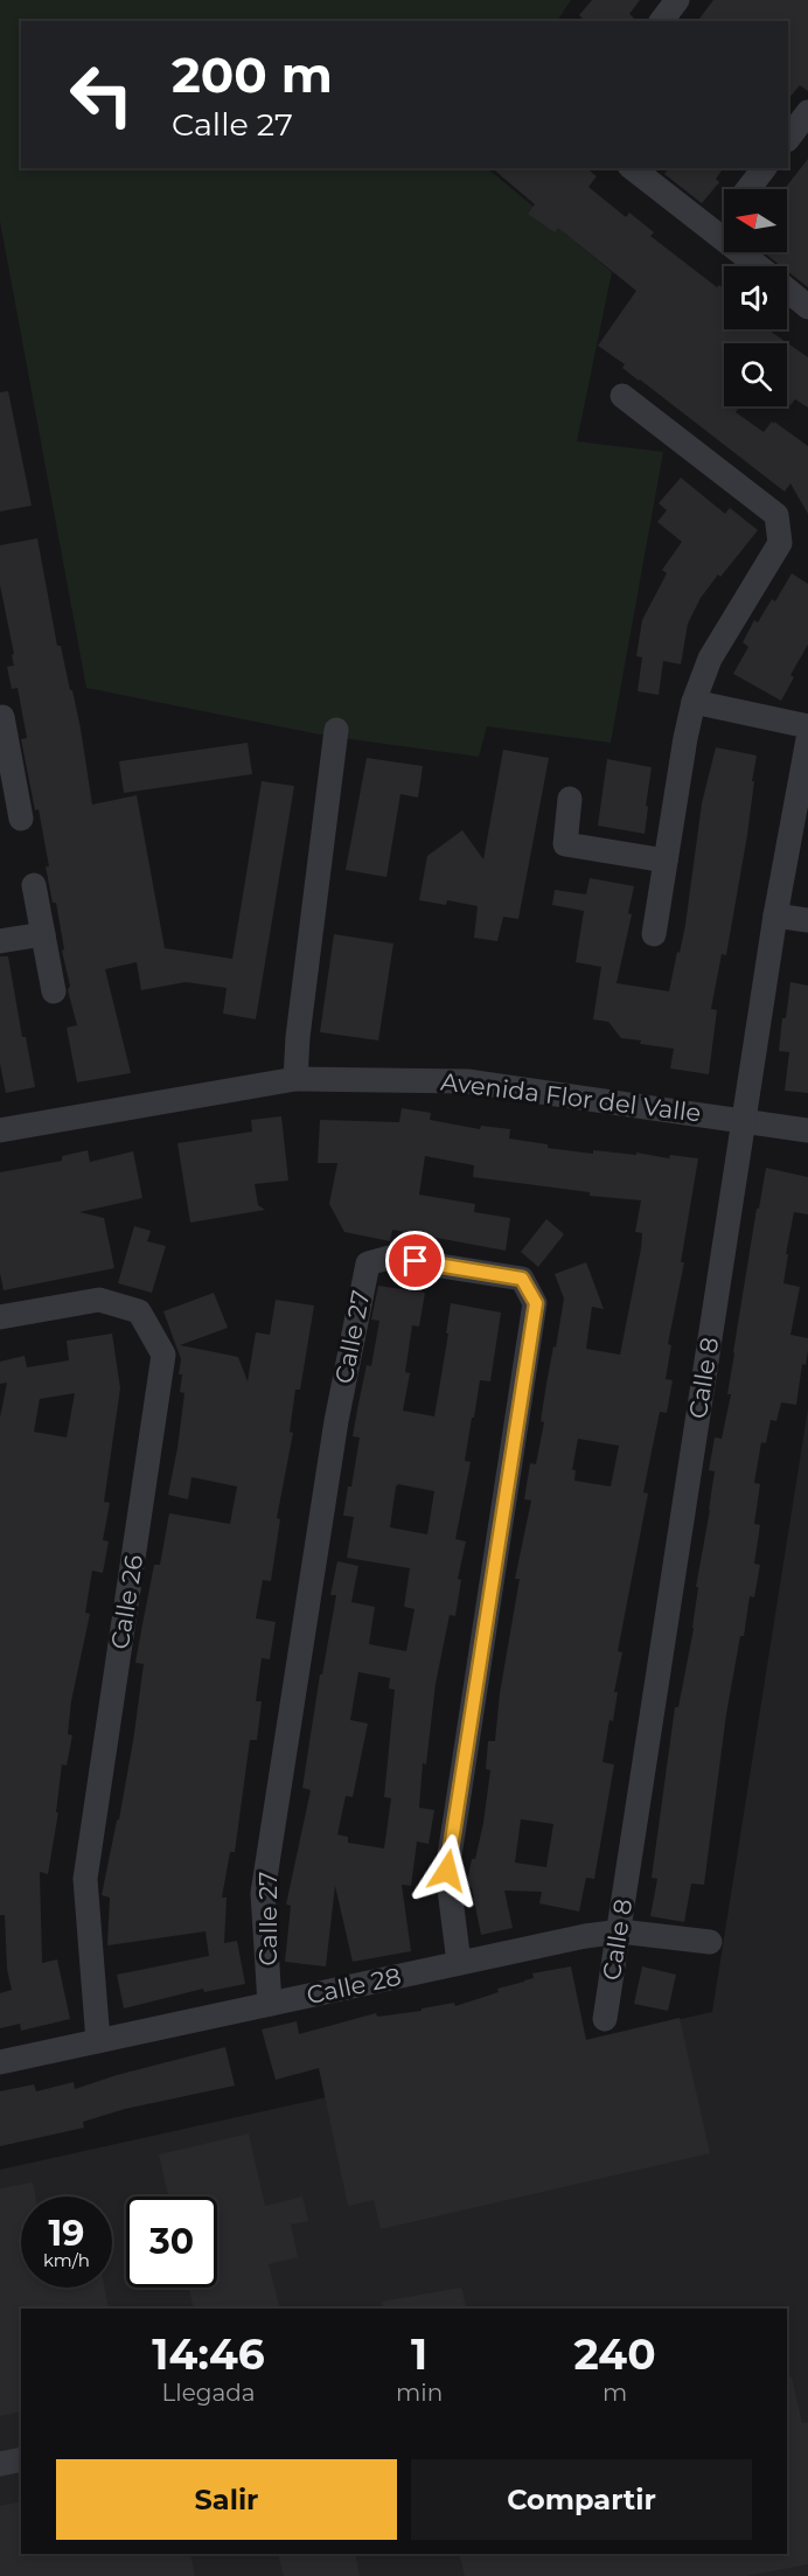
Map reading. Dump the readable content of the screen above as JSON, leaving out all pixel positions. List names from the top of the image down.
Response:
{
  "streets": {
    "street": [
      "Avenida Flor del Valle",
      "Calle 27",
      "Calle 8",
      "Calle 26",
      "Calle 28"
    ]
  },
  "crossings": [
    ["Avenida Flor del Valle", "Calle 8"],
    ["Calle 27", "Calle 28"],
    ["Calle 8", "Calle 28"],
    ["Calle 26", "Calle 28"]
  ],
  "north": "left",
  "page": {
    "turn": ["200 m", "Calle 27"],
    "speed": "19 km/h",
    "limit": "30",
    "eta": [
      "14:46",
      "Llegada",
      "1",
      "min",
      "240",
      "m"
    ],
    "buttons": ["Salir", "Compartir"]
  }
}
